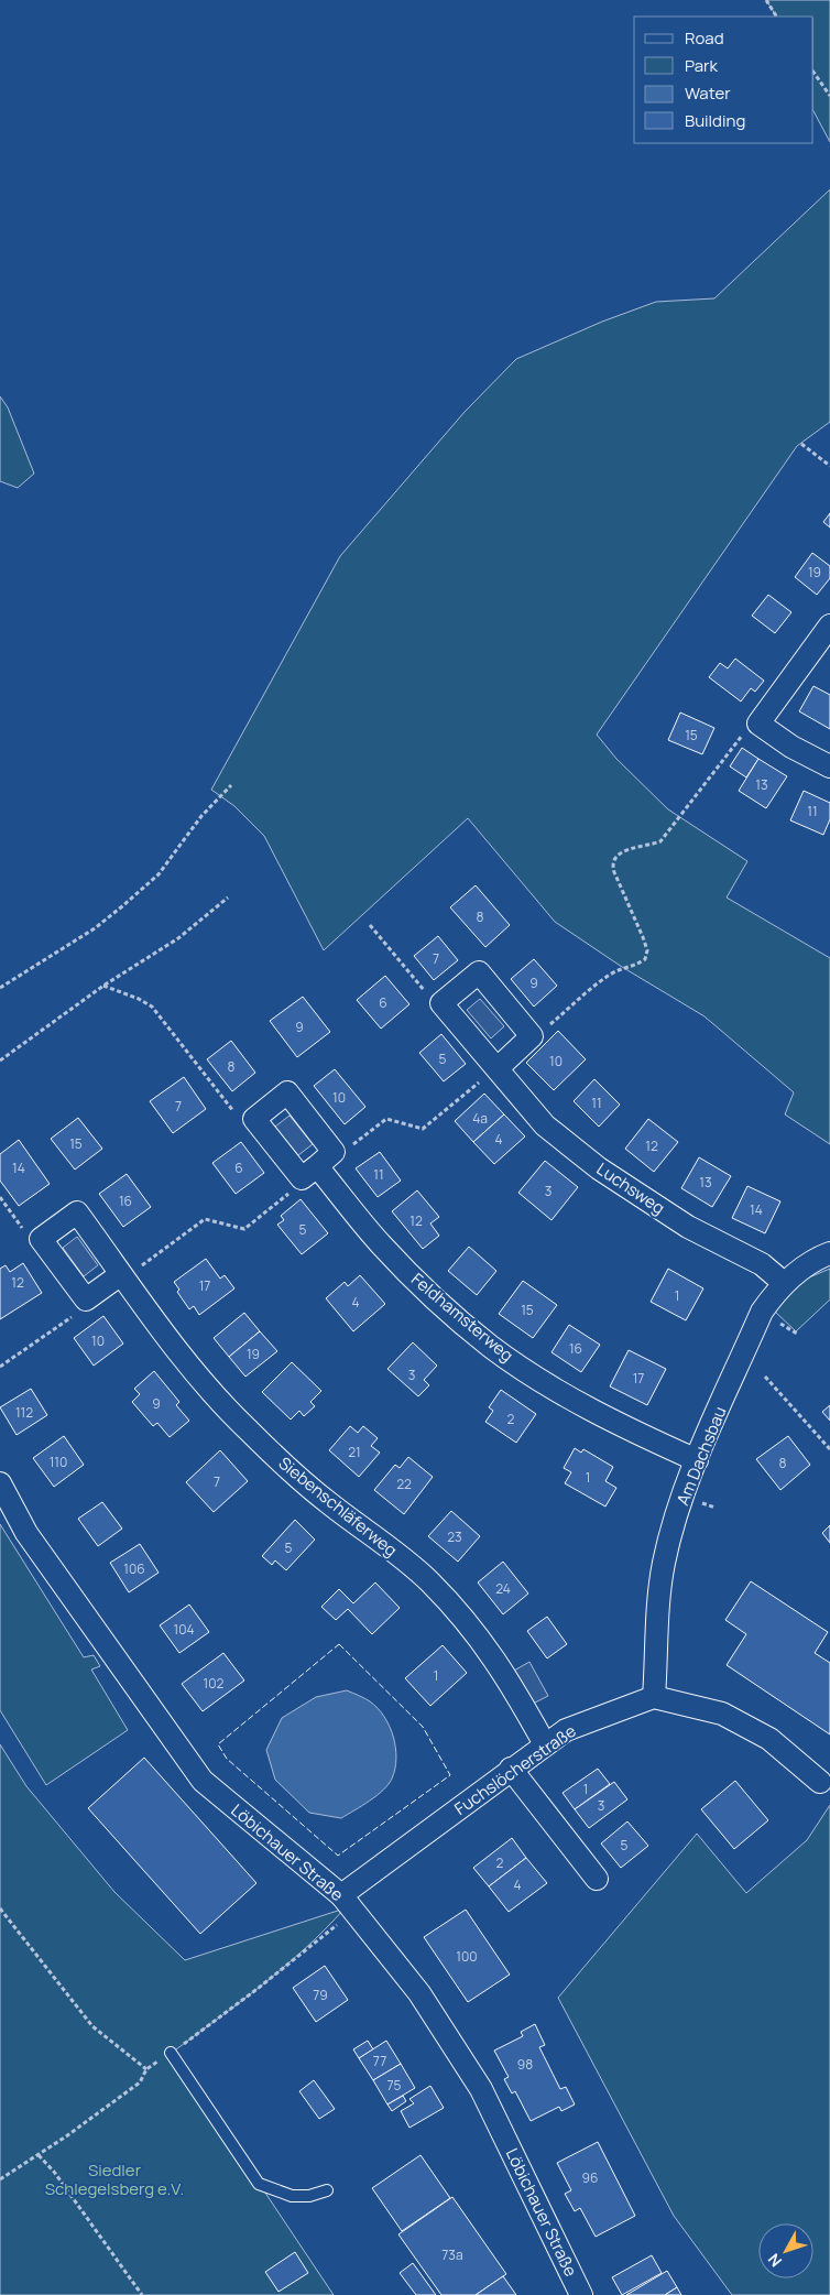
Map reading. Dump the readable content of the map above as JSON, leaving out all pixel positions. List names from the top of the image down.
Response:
{
  "streets": {
    "street": [
      "Luchsweg",
      "Feldhamsterweg",
      "Am Dachsbau",
      "Siebenschläferweg",
      "Fuchslöcherstraße",
      "Löbichauer Straße"
    ]
  },
  "crossings": [
    ["Luchsweg", "Am Dachsbau"],
    ["Feldhamsterweg", "Am Dachsbau"],
    ["Am Dachsbau", "Fuchslöcherstraße"],
    ["Siebenschläferweg", "Fuchslöcherstraße"],
    ["Fuchslöcherstraße", "Löbichauer Straße"]
  ],
  "parks": ["Siedler Schlegelsberg e.V."],
  "house_numbers": [
    "19",
    "15",
    "13",
    "11",
    "8",
    "7",
    "9",
    "6",
    "9",
    "5",
    "10",
    "8",
    "10",
    "11",
    "7",
    "4a",
    "4",
    "15",
    "12",
    "14",
    "6",
    "11",
    "13",
    "3",
    "16",
    "14",
    "12",
    "5",
    "12",
    "17",
    "1",
    "4",
    "15",
    "10",
    "16",
    "19",
    "3",
    "17",
    "9",
    "112",
    "2",
    "21",
    "110",
    "8",
    "1",
    "7",
    "22",
    "23",
    "5",
    "106",
    "24",
    "104",
    "1",
    "102",
    "1",
    "3",
    "5",
    "2",
    "4",
    "100",
    "79",
    "77",
    "98",
    "75",
    "96",
    "73a"
  ],
  "legend": [
    "Road",
    "Park",
    "Water",
    "Building"
  ],
  "north": "bottom left"
}
